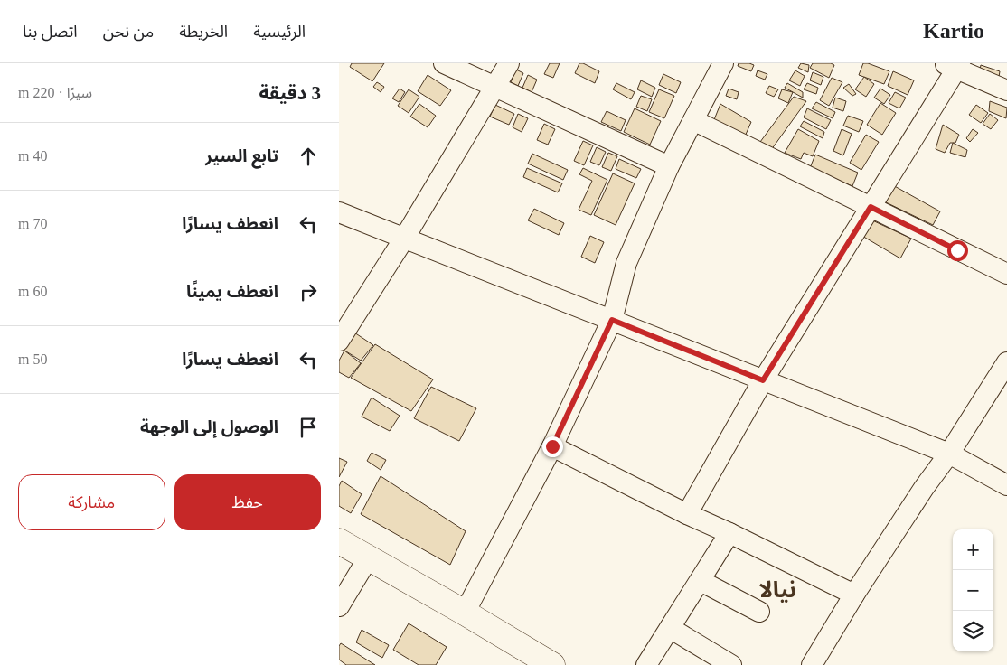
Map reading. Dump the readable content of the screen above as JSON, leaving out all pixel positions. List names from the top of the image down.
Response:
{
  "districts": ["نيالا"],
  "page": {
    "header": "Kartio",
    "nav": [
      "الرئيسية",
      "الخريطة",
      "من نحن",
      "اتصل بنا"
    ],
    "heading": ["3 دقيقة", "سيرًا · 220 m"],
    "list": [
      ["تابع السير", "40 m"],
      ["انعطف يسارًا", "70 m"],
      ["انعطف يمينًا", "60 m"],
      ["انعطف يسارًا", "50 m"],
      "الوصول إلى الوجهة"
    ],
    "buttons": ["حفظ", "مشاركة"],
    "map_buttons": ["+", "−"]
  }
}
